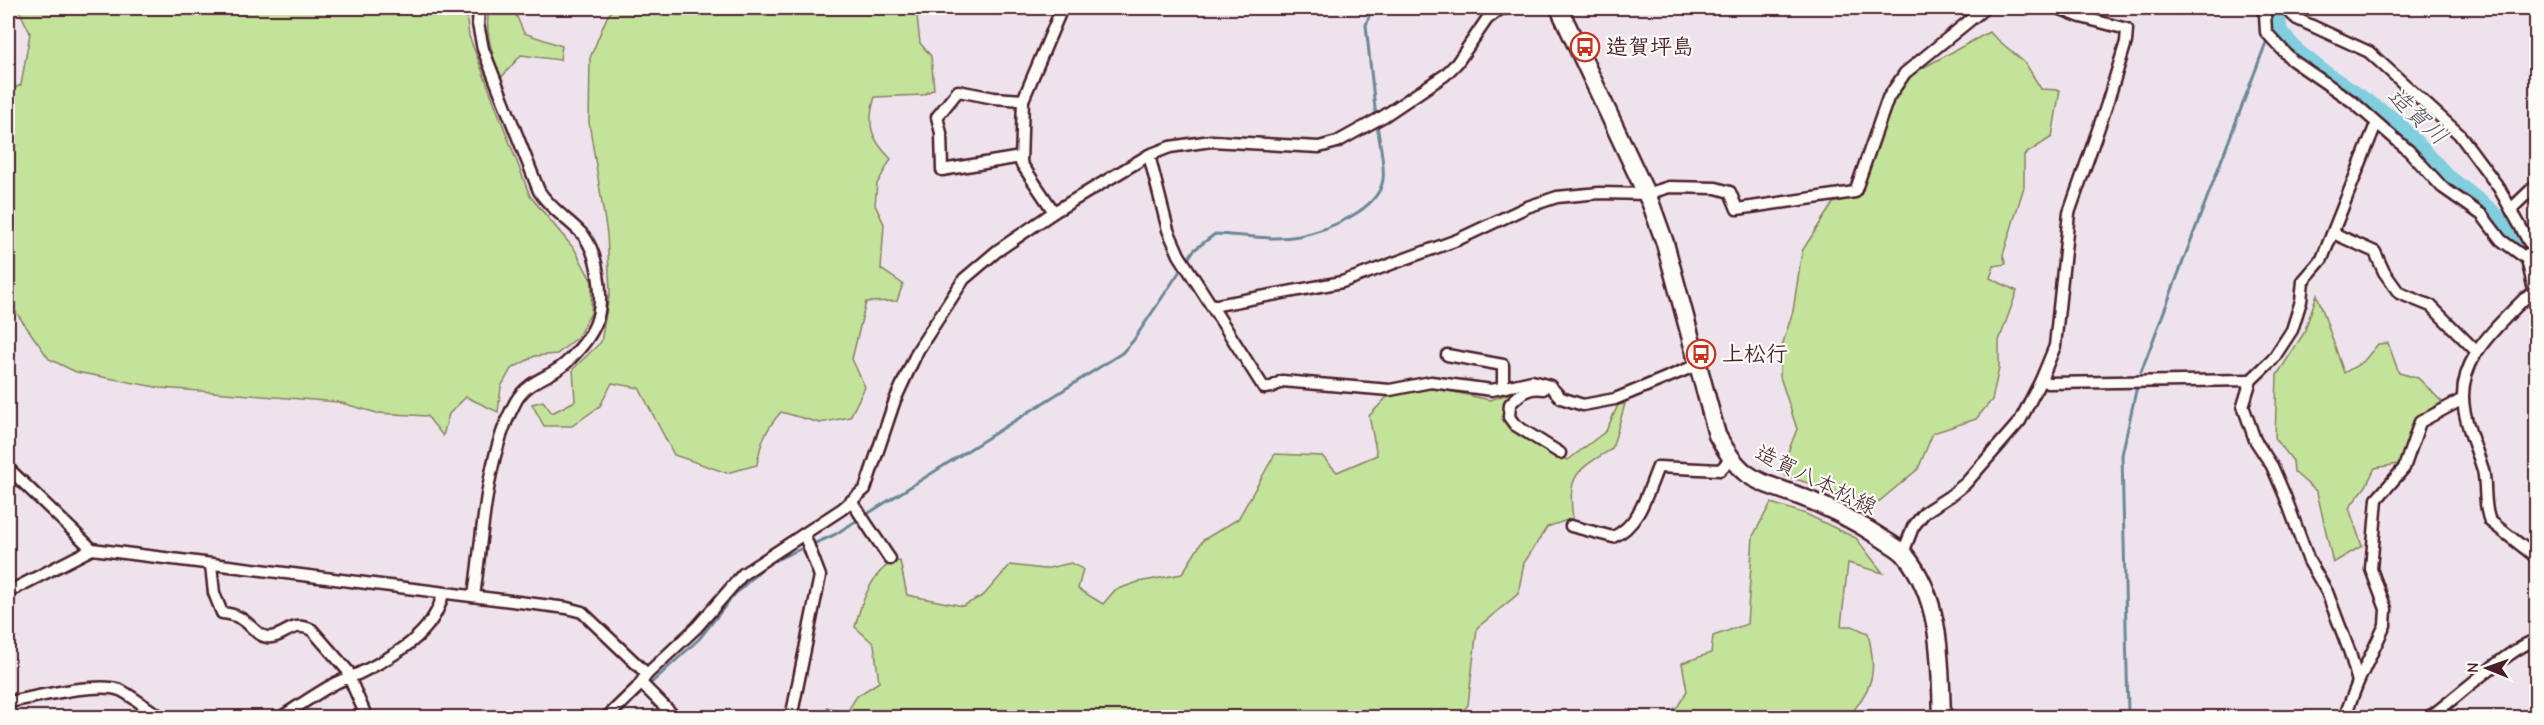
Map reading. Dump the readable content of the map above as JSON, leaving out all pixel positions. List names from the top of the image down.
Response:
{
  "streets": {
    "main road": ["造賀八本松線"]
  },
  "water": ["造賀川"],
  "places": {
    "bus stop": ["造賀坪島", "上松行"]
  },
  "north": "left"
}
